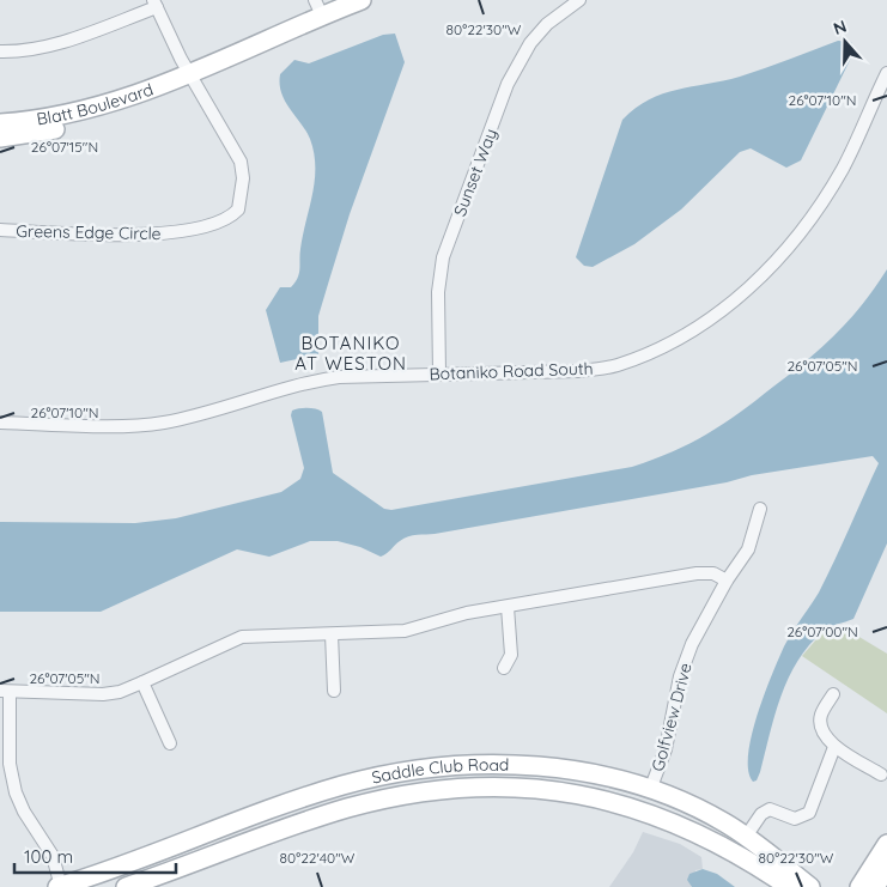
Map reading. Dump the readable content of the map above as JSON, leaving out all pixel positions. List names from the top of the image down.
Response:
{
  "streets": {
    "street": [
      "Blatt Boulevard",
      "Sunset Way",
      "Greens Edge Circle",
      "Botaniko Road South",
      "Golfview Drive",
      "Saddle Club Road"
    ]
  },
  "crossings": [
    ["Blatt Boulevard", "Greens Edge Circle"],
    ["Sunset Way", "Botaniko Road South"],
    ["Golfview Drive", "Saddle Club Road"]
  ],
  "districts": ["BOTANIKO AT WESTON"],
  "scale_bar": "100 m",
  "north": "top",
  "coordinates": [
    "80°22'30\"W",
    "26°07'10\"N",
    "26°07'15\"N",
    "26°07'05\"N",
    "26°07'00\"N",
    "80°22'40\"W"
  ]
}
